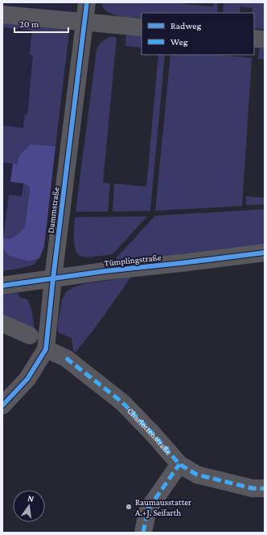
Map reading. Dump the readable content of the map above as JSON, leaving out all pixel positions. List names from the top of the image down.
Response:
{
  "streets": {
    "street": ["Dammstraße", "Tümplingstraße", "Charlottenstraße"]
  },
  "crossings": [
    ["Dammstraße", "Tümplingstraße"],
    ["Dammstraße", "Charlottenstraße"]
  ],
  "places": ["Raumausstatter A.+J. Seifarth"],
  "legend": ["Radweg", "Weg"],
  "scale_bar": "20 m",
  "north": "top"
}
